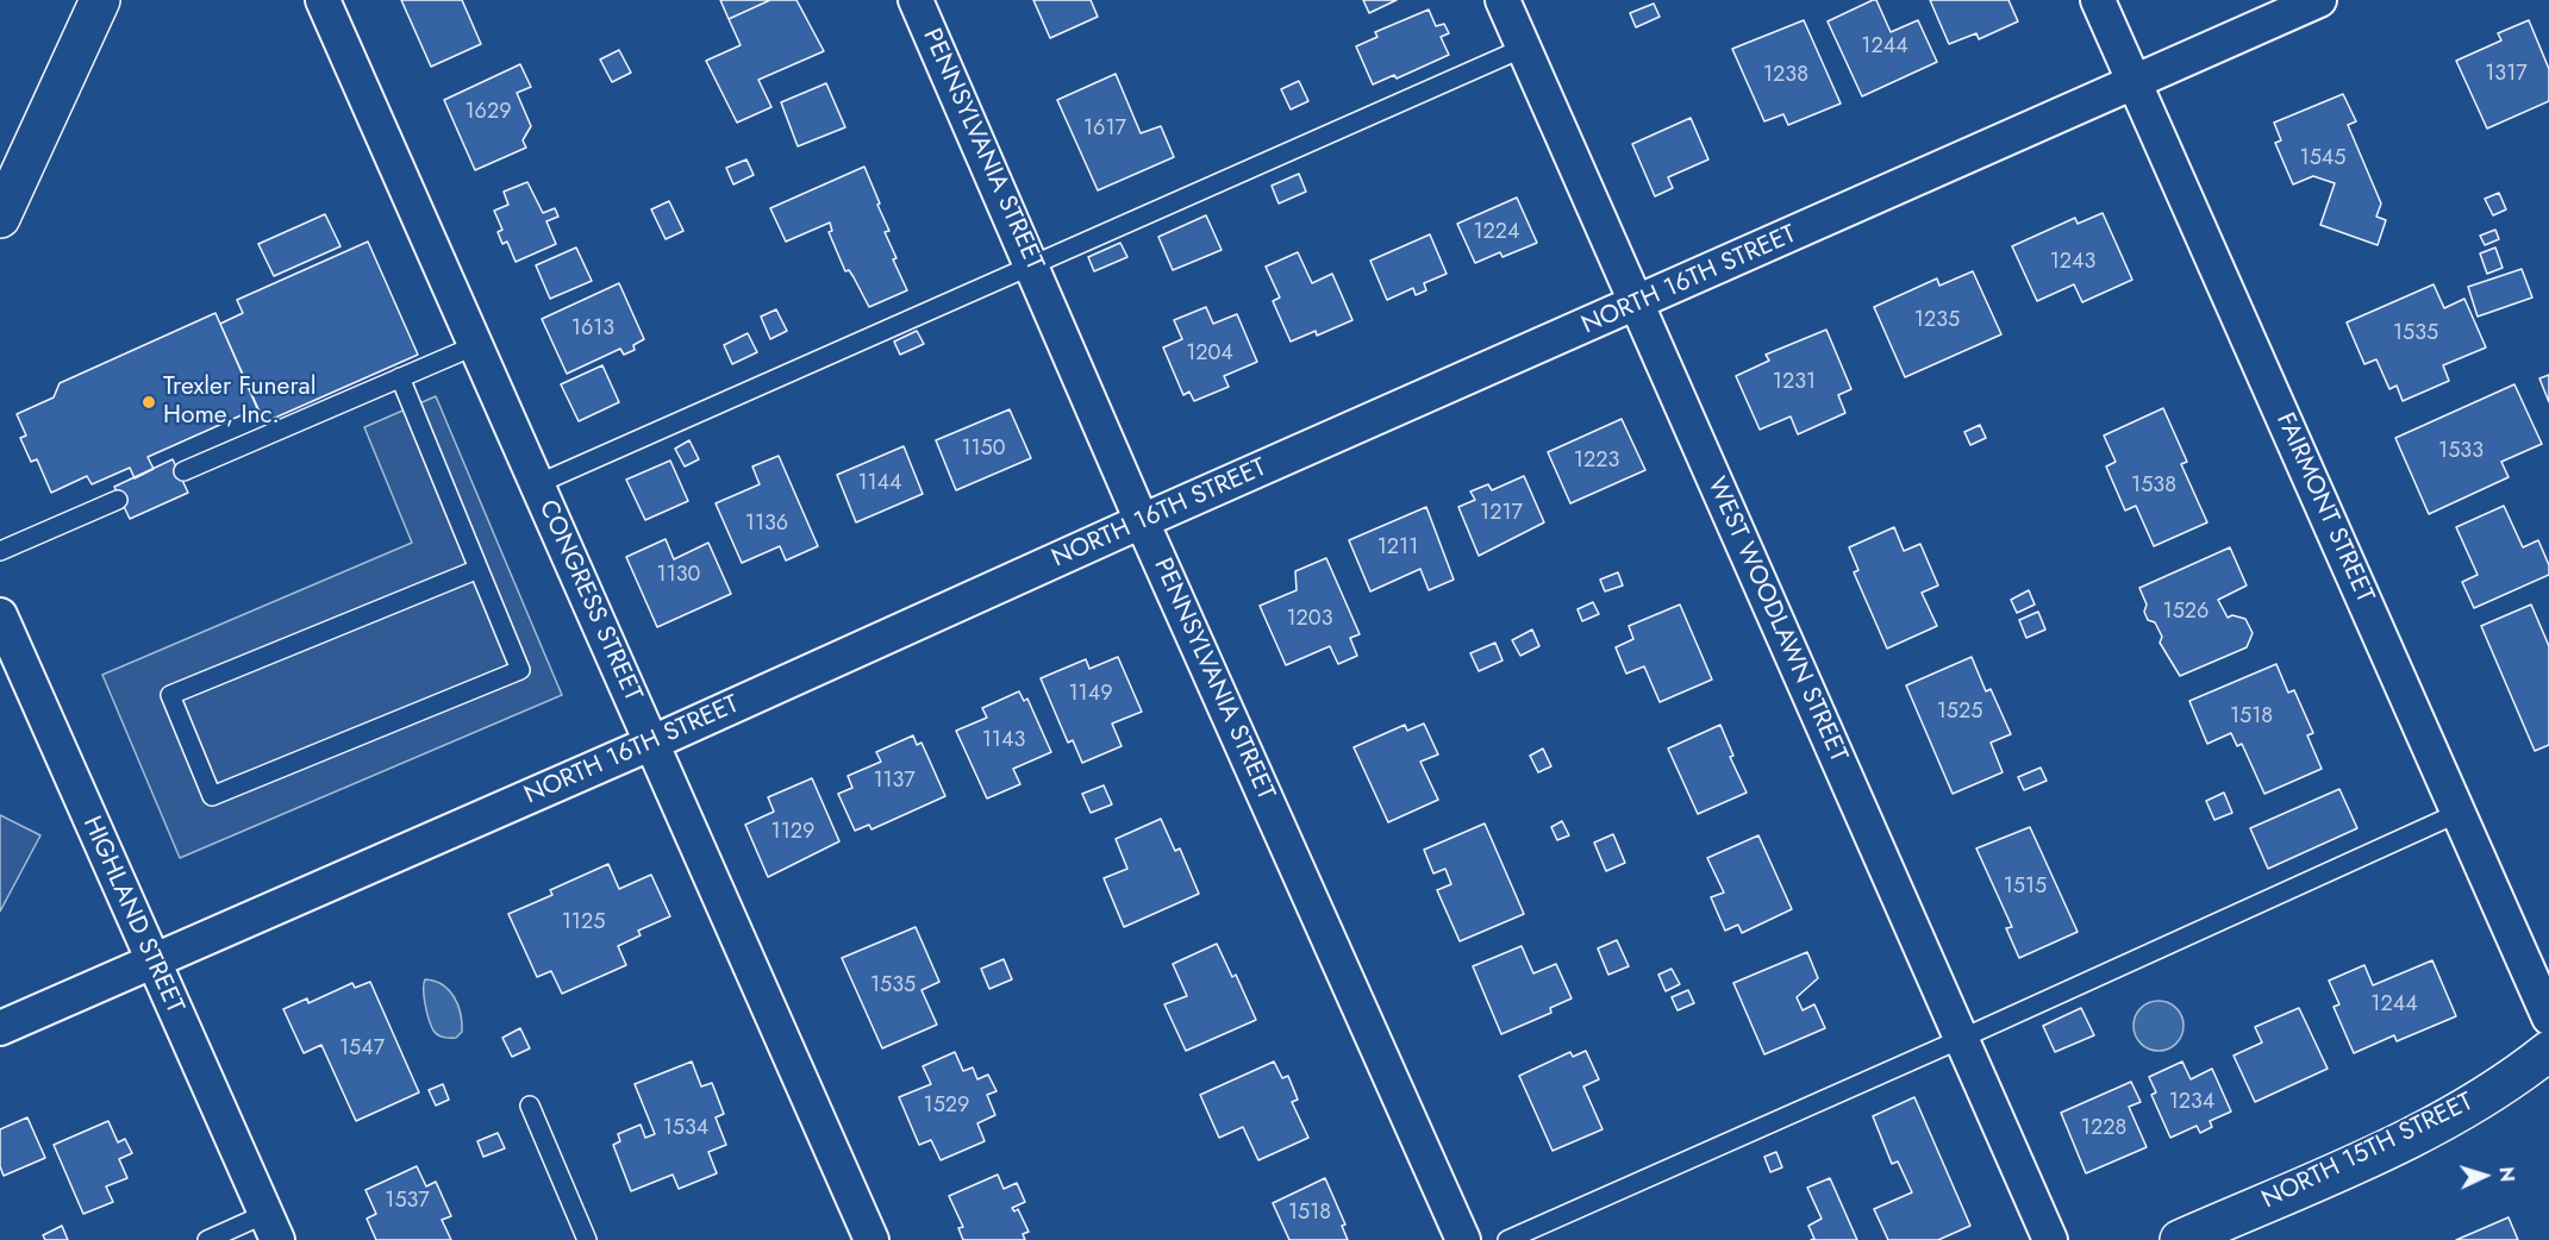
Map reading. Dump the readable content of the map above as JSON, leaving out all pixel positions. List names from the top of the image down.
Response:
{
  "streets": {
    "main road": ["NORTH 15TH STREET"],
    "street": [
      "PENNSYLVANIA STREET",
      "NORTH 16TH STREET",
      "FAIRMONT STREET",
      "CONGRESS STREET",
      "WEST WOODLAWN STREET",
      "HIGHLAND STREET"
    ]
  },
  "crossings": [
    ["PENNSYLVANIA STREET", "NORTH 16TH STREET"],
    ["NORTH 16TH STREET", "FAIRMONT STREET"],
    ["NORTH 16TH STREET", "CONGRESS STREET"],
    ["NORTH 16TH STREET", "WEST WOODLAWN STREET"],
    ["NORTH 16TH STREET", "HIGHLAND STREET"]
  ],
  "places": ["Trexler Funeral Home, Inc."],
  "house_numbers": [
    "1244",
    "1317",
    "1238",
    "1629",
    "1617",
    "1545",
    "1224",
    "1243",
    "1235",
    "1613",
    "1535",
    "1204",
    "1231",
    "1150",
    "1533",
    "1223",
    "1144",
    "1538",
    "1217",
    "1136",
    "1211",
    "1130",
    "1526",
    "1203",
    "1149",
    "1525",
    "1518",
    "1143",
    "1137",
    "1129",
    "1515",
    "1125",
    "1535",
    "1244",
    "1547",
    "1234",
    "1529",
    "1534",
    "1228",
    "1537",
    "1518"
  ],
  "north": "right"
}
